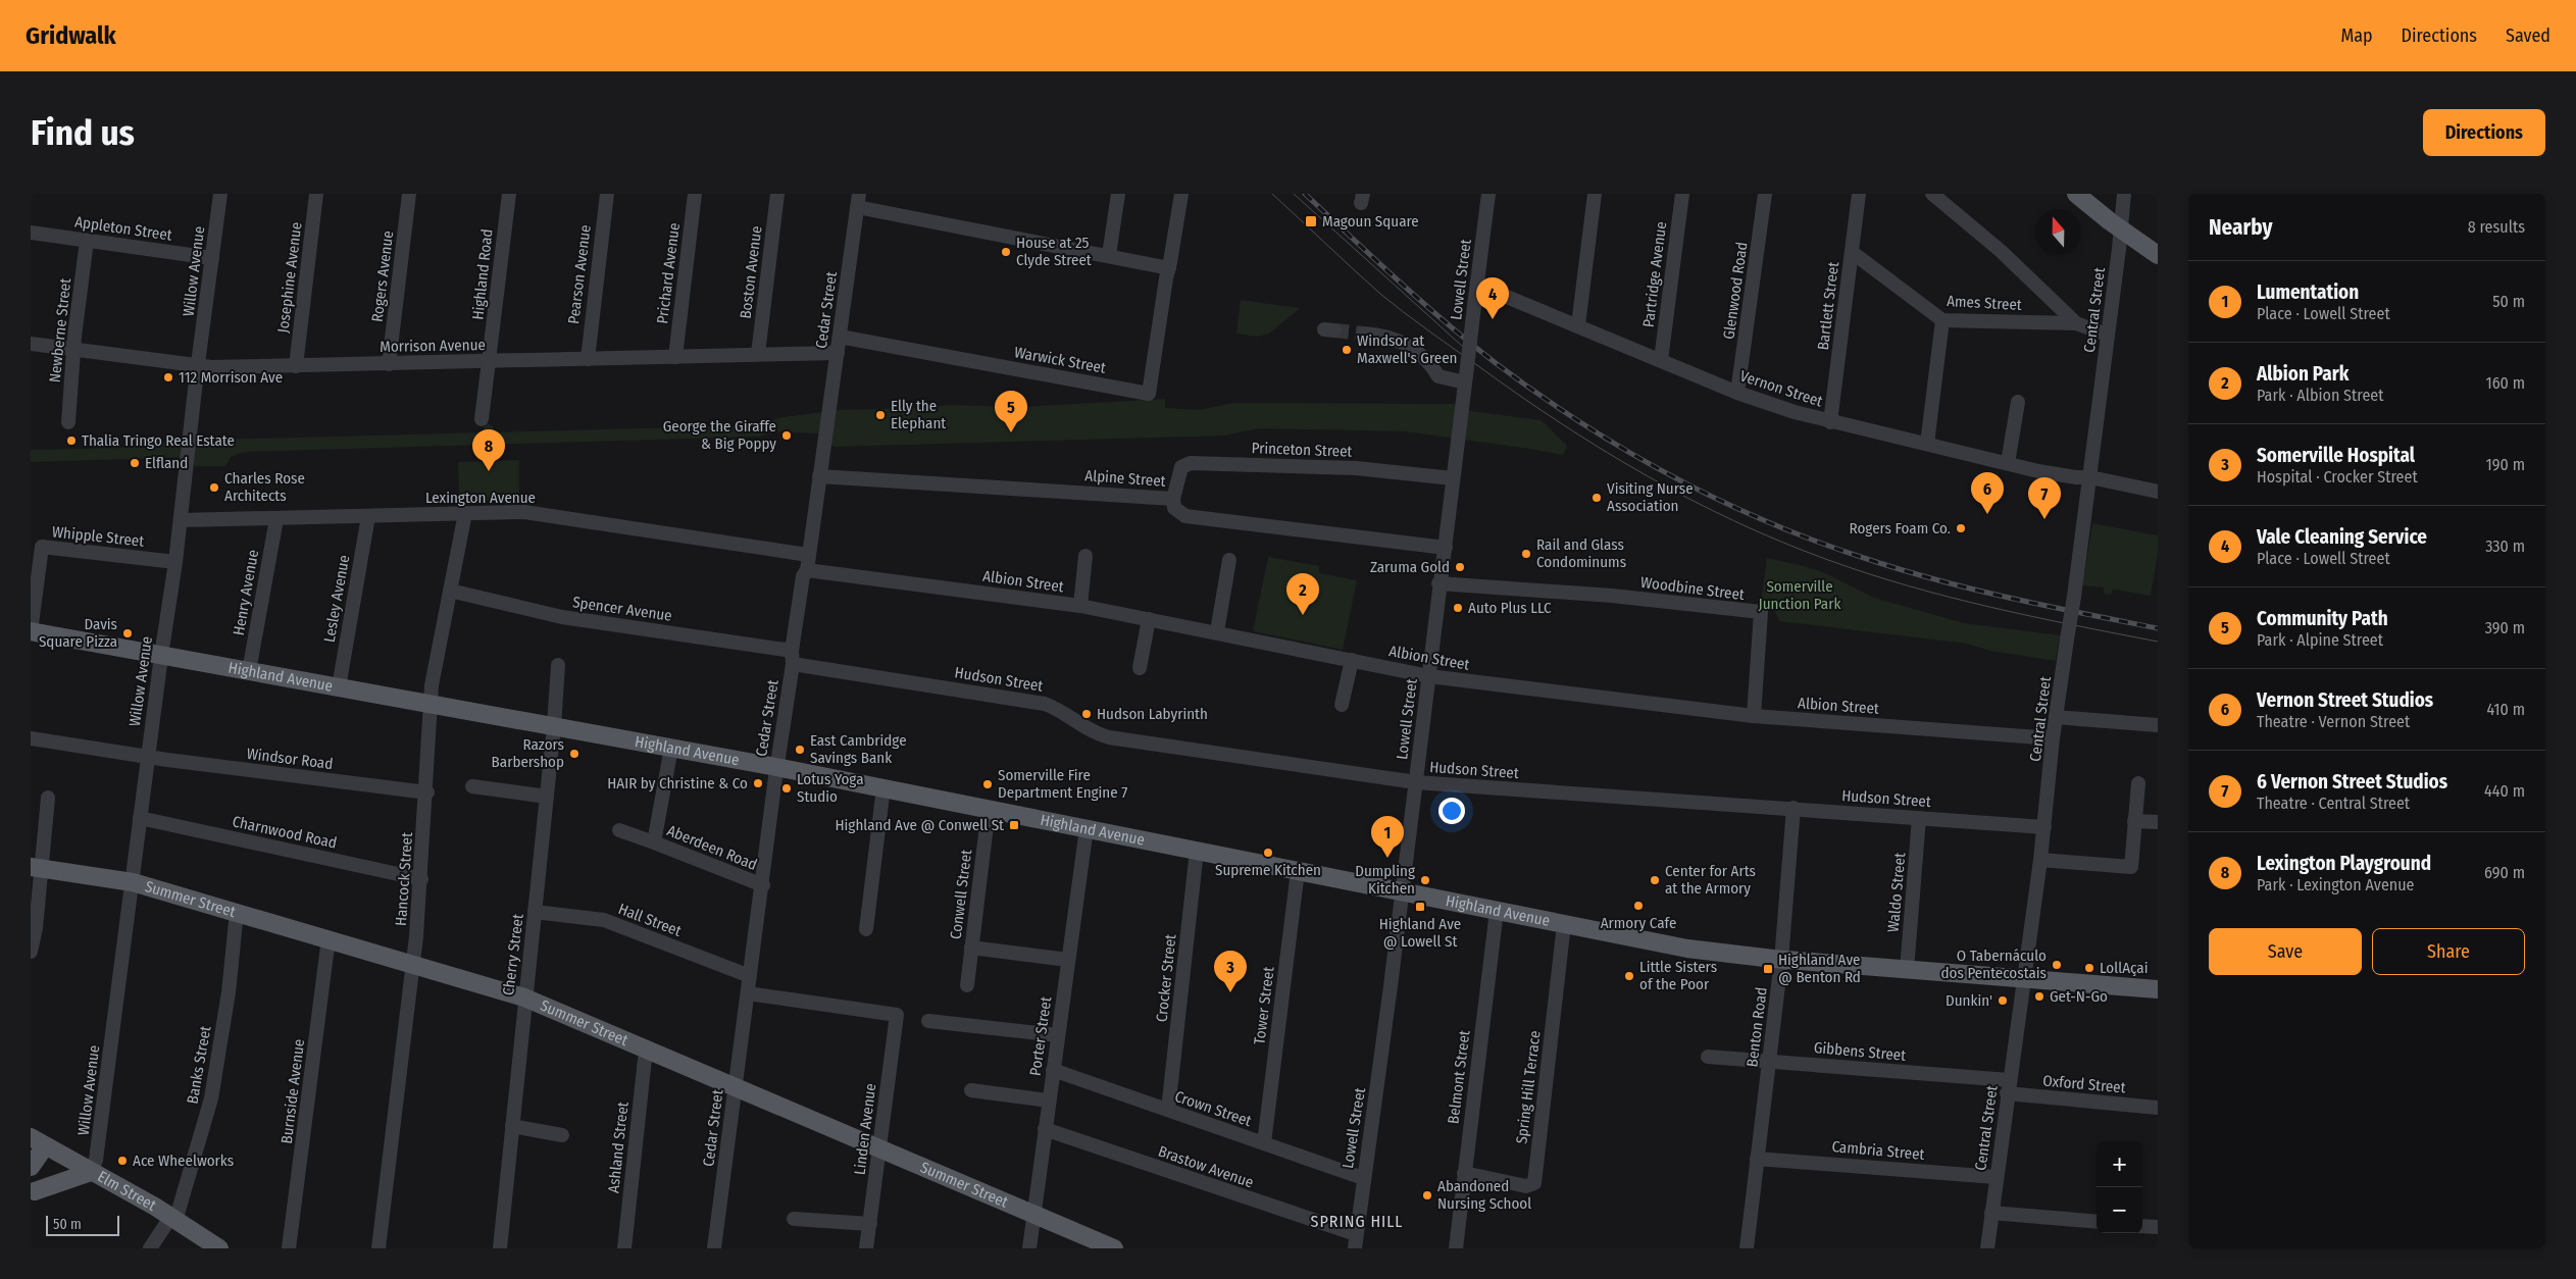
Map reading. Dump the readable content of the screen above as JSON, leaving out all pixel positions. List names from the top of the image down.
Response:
{
  "streets": {
    "main road": ["Highland Avenue", "Summer Street", "Elm Street"],
    "street": [
      "Appleton Street",
      "Willow Avenue",
      "Boston Avenue",
      "Prichard Avenue",
      "Highland Road",
      "Pearson Avenue",
      "Partridge Avenue",
      "Rogers Avenue",
      "Josephine Avenue",
      "Lowell Street",
      "Glenwood Road",
      "Ames Street",
      "Bartlett Street",
      "Cedar Street",
      "Central Street",
      "Newberne Street",
      "Morrison Avenue",
      "Warwick Street",
      "Vernon Street",
      "Princeton Street",
      "Alpine Street",
      "Lexington Avenue",
      "Whipple Street",
      "Albion Street",
      "Woodbine Street",
      "Henry Avenue",
      "Lesley Avenue",
      "Spencer Avenue",
      "Hudson Street",
      "Windsor Road",
      "Charnwood Road",
      "Aberdeen Road",
      "Hancock Street",
      "Waldo Street",
      "Conwell Street",
      "Hall Street",
      "Cherry Street",
      "Crocker Street",
      "Tower Street",
      "Benton Road",
      "Porter Street",
      "Gibbens Street",
      "Banks Street",
      "Belmont Street",
      "Oxford Street",
      "Spring Hill Terrace",
      "Burnside Avenue",
      "Crown Street",
      "Linden Avenue",
      "Ashland Street",
      "Cambria Street",
      "Brastow Avenue"
    ]
  },
  "crossings": [
    ["Appleton Street", "Willow Avenue"],
    ["Appleton Street", "Newberne Street"],
    ["Willow Avenue", "Morrison Avenue"],
    ["Willow Avenue", "Lexington Avenue"],
    ["Willow Avenue", "Whipple Street"],
    ["Willow Avenue", "Highland Avenue"],
    ["Willow Avenue", "Windsor Road"],
    ["Willow Avenue", "Charnwood Road"],
    ["Willow Avenue", "Summer Street"],
    ["Willow Avenue", "Elm Street"],
    ["Boston Avenue", "Morrison Avenue"],
    ["Prichard Avenue", "Morrison Avenue"],
    ["Highland Road", "Morrison Avenue"],
    ["Pearson Avenue", "Morrison Avenue"],
    ["Partridge Avenue", "Vernon Street"],
    ["Rogers Avenue", "Morrison Avenue"],
    ["Josephine Avenue", "Morrison Avenue"],
    ["Lowell Street", "Vernon Street"],
    ["Lowell Street", "Princeton Street"],
    ["Lowell Street", "Alpine Street"],
    ["Lowell Street", "Albion Street"],
    ["Lowell Street", "Woodbine Street"],
    ["Lowell Street", "Highland Avenue"],
    ["Lowell Street", "Hudson Street"],
    ["Lowell Street", "Crown Street"],
    ["Lowell Street", "Brastow Avenue"],
    ["Glenwood Road", "Vernon Street"],
    ["Ames Street", "Bartlett Street"],
    ["Bartlett Street", "Vernon Street"],
    ["Cedar Street", "Morrison Avenue"],
    ["Cedar Street", "Warwick Street"],
    ["Cedar Street", "Alpine Street"],
    ["Cedar Street", "Lexington Avenue"],
    ["Cedar Street", "Albion Street"],
    ["Cedar Street", "Spencer Avenue"],
    ["Cedar Street", "Highland Avenue"],
    ["Cedar Street", "Hudson Street"],
    ["Cedar Street", "Aberdeen Road"],
    ["Cedar Street", "Summer Street"],
    ["Cedar Street", "Hall Street"],
    ["Cedar Street", "Linden Avenue"],
    ["Central Street", "Vernon Street"],
    ["Central Street", "Albion Street"],
    ["Central Street", "Highland Avenue"],
    ["Central Street", "Hudson Street"],
    ["Central Street", "Gibbens Street"],
    ["Central Street", "Oxford Street"],
    ["Central Street", "Cambria Street"],
    ["Newberne Street", "Morrison Avenue"],
    ["Princeton Street", "Alpine Street"],
    ["Lexington Avenue", "Henry Avenue"],
    ["Lexington Avenue", "Lesley Avenue"],
    ["Lexington Avenue", "Hancock Street"],
    ["Whipple Street", "Highland Avenue"],
    ["Albion Street", "Woodbine Street"],
    ["Henry Avenue", "Highland Avenue"],
    ["Lesley Avenue", "Highland Avenue"],
    ["Spencer Avenue", "Hudson Street"],
    ["Spencer Avenue", "Hancock Street"],
    ["Highland Avenue", "Aberdeen Road"],
    ["Highland Avenue", "Hancock Street"],
    ["Highland Avenue", "Waldo Street"],
    ["Highland Avenue", "Conwell Street"],
    ["Highland Avenue", "Cherry Street"],
    ["Highland Avenue", "Crocker Street"],
    ["Highland Avenue", "Tower Street"],
    ["Highland Avenue", "Benton Road"],
    ["Highland Avenue", "Porter Street"],
    ["Highland Avenue", "Belmont Street"],
    ["Highland Avenue", "Spring Hill Terrace"],
    ["Hudson Street", "Waldo Street"],
    ["Hudson Street", "Benton Road"],
    ["Windsor Road", "Hancock Street"],
    ["Charnwood Road", "Hancock Street"],
    ["Hancock Street", "Summer Street"],
    ["Summer Street", "Cherry Street"],
    ["Summer Street", "Porter Street"],
    ["Summer Street", "Banks Street"],
    ["Summer Street", "Burnside Avenue"],
    ["Summer Street", "Linden Avenue"],
    ["Summer Street", "Ashland Street"],
    ["Hall Street", "Cherry Street"],
    ["Crocker Street", "Crown Street"],
    ["Tower Street", "Crown Street"],
    ["Benton Road", "Gibbens Street"],
    ["Benton Road", "Cambria Street"],
    ["Porter Street", "Crown Street"],
    ["Porter Street", "Brastow Avenue"],
    ["Gibbens Street", "Oxford Street"],
    ["Banks Street", "Elm Street"],
    ["Belmont Street", "Spring Hill Terrace"]
  ],
  "districts": ["SPRING HILL"],
  "parks": ["Somerville Junction Park"],
  "places": {
    "transit": [
      "Magoun Square",
      "Highland Ave @ Conwell St",
      "Highland Ave @ Lowell St",
      "Highland Ave @ Benton Rd"
    ],
    "other": [
      "House at 25 Clyde Street",
      "Windsor at Maxwell's Green",
      "112 Morrison Ave",
      "Elly the Elephant",
      "George the Giraffe & Big Poppy",
      "Thalia Tringo Real Estate",
      "Elfland",
      "Charles Rose Architects",
      "Visiting Nurse Association",
      "Rogers Foam Co.",
      "Rail and Glass Condominums",
      "Zaruma Gold",
      "Auto Plus LLC",
      "Davis Square Pizza",
      "Hudson Labyrinth",
      "East Cambridge Savings Bank",
      "Razors Barbershop",
      "HAIR by Christine & Co",
      "Somerville Fire Department Engine 7",
      "Lotus Yoga Studio",
      "Supreme Kitchen",
      "Dumpling Kitchen",
      "Center for Arts at the Armory",
      "Armory Cafe",
      "O Tabernáculo dos Pentecostais",
      "LollAçai",
      "Little Sisters of the Poor",
      "Get-N-Go",
      "Dunkin'",
      "Ace Wheelworks",
      "Abandoned Nursing School"
    ]
  },
  "scale_bar": "50 m",
  "north": "top",
  "page": {
    "header": "Gridwalk",
    "nav": ["Map", "Directions", "Saved"],
    "buttons": [
      "Directions",
      ["Save", "Share"]
    ],
    "title": "Find us",
    "heading": ["Nearby", "8 results"],
    "list": [
      {
        "mark": "1",
        "name": "Lumentation",
        "note": "Place · Lowell Street",
        "value": "50 m"
      },
      {
        "mark": "2",
        "name": "Albion Park",
        "note": "Park · Albion Street",
        "value": "160 m"
      },
      {
        "mark": "3",
        "name": "Somerville Hospital",
        "note": "Hospital · Crocker Street",
        "value": "190 m"
      },
      {
        "mark": "4",
        "name": "Vale Cleaning Service",
        "note": "Place · Lowell Street",
        "value": "330 m"
      },
      {
        "mark": "5",
        "name": "Community Path",
        "note": "Park · Alpine Street",
        "value": "390 m"
      },
      {
        "mark": "6",
        "name": "Vernon Street Studios",
        "note": "Theatre · Vernon Street",
        "value": "410 m"
      },
      {
        "mark": "7",
        "name": "6 Vernon Street Studios",
        "note": "Theatre · Central Street",
        "value": "440 m"
      },
      {
        "mark": "8",
        "name": "Lexington Playground",
        "note": "Park · Lexington Avenue",
        "value": "690 m"
      }
    ],
    "pins": [
      "4",
      "5",
      "8",
      "6",
      "7",
      "2",
      "1",
      "3"
    ],
    "map_buttons": ["+", "−"],
    "scale": "50 m"
  }
}
